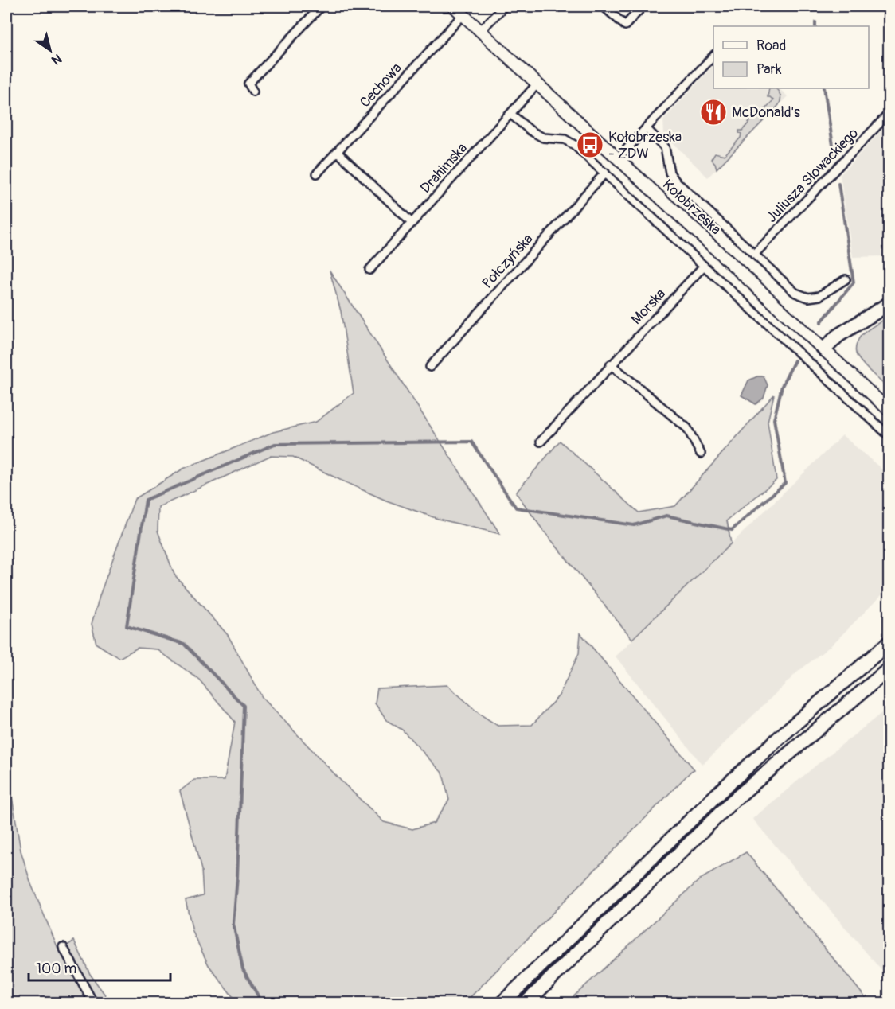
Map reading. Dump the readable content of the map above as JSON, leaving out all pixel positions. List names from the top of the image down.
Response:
{
  "streets": {
    "main road": ["Kołobrzeska"],
    "street": [
      "Cechowa",
      "Drahimska",
      "Juliusza Słowackiego",
      "Połczyńska",
      "Morska"
    ]
  },
  "crossings": [
    ["Cechowa", "Kołobrzeska"],
    ["Drahimska", "Kołobrzeska"]
  ],
  "places": {
    "restaurant": ["McDonald's"],
    "bus stop": ["Kołobrzeska - ZDW"]
  },
  "legend": ["Road", "Park"],
  "scale_bar": "100 m",
  "north": "bottom right"
}
